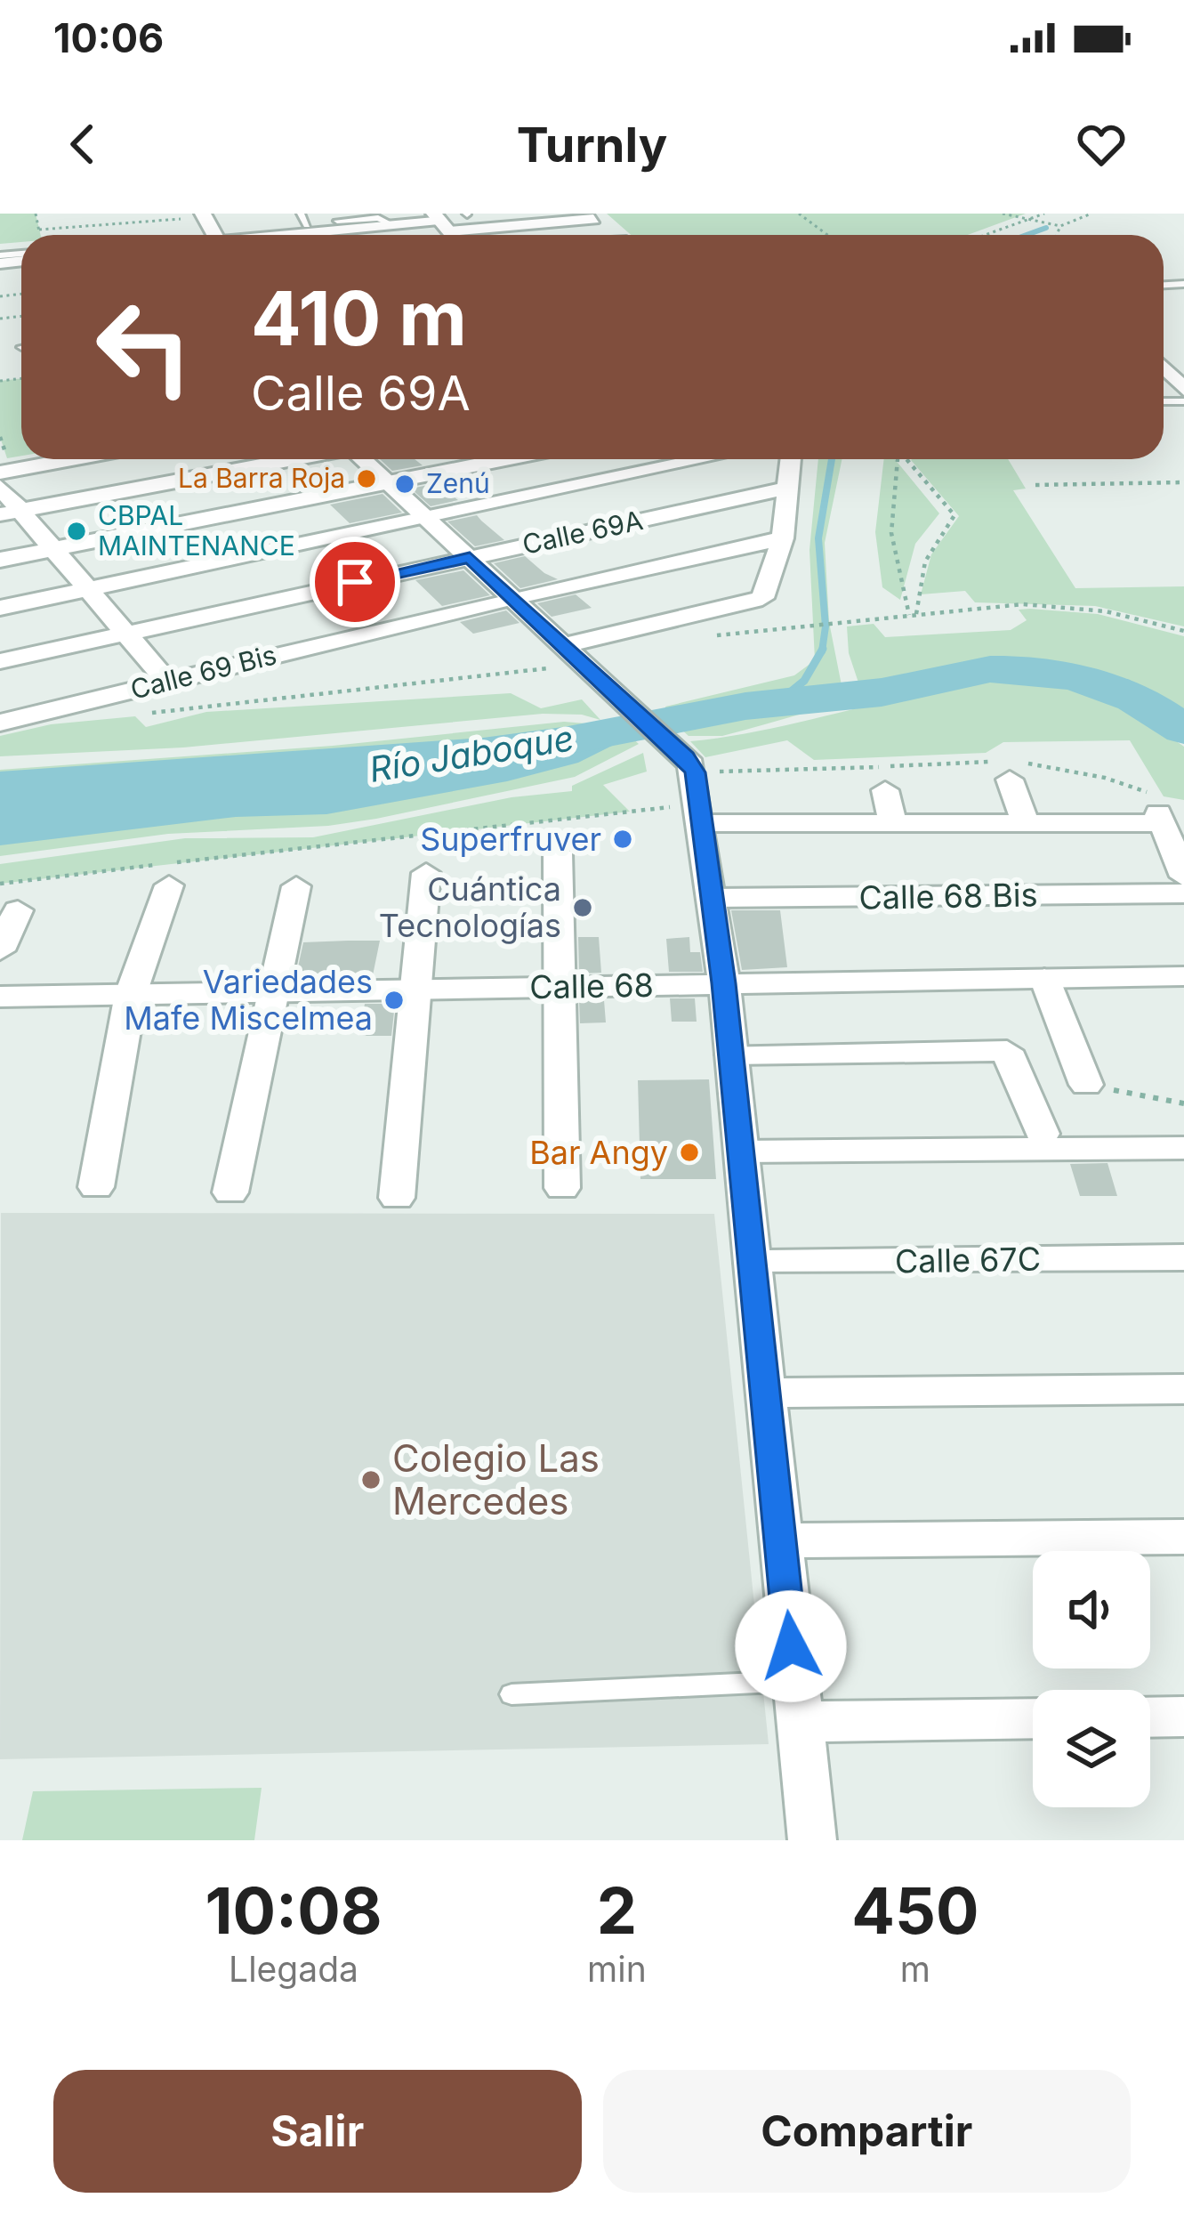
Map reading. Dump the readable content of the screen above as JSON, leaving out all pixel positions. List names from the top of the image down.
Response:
{
  "streets": {
    "street": [
      "Calle 69A",
      "Calle 69 Bis",
      "Calle 68 Bis",
      "Calle 68",
      "Calle 67C"
    ]
  },
  "water": ["Río Jaboque"],
  "places": [
    "La Barra Roja",
    "Zenú",
    "CBPAL MAINTENANCE",
    "Superfruver",
    "Cuántica Tecnologías",
    "Variedades Mafe Miscelmea",
    "Bar Angy",
    "Colegio Las Mercedes"
  ],
  "page": {
    "status": "10:06",
    "header": "Turnly",
    "turn": ["410 m", "Calle 69A"],
    "eta": [
      "10:08",
      "Llegada",
      "2",
      "min",
      "450",
      "m"
    ],
    "buttons": ["Salir", "Compartir"]
  }
}
